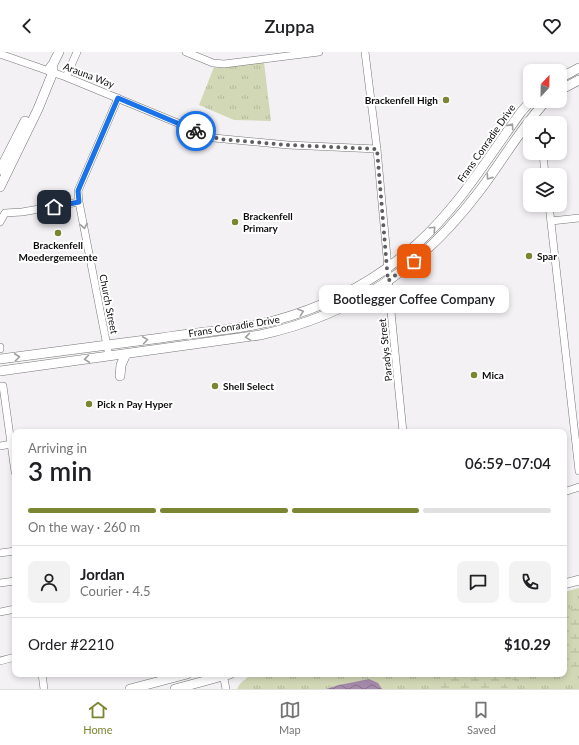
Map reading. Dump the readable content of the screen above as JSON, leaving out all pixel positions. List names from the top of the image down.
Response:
{
  "streets": {
    "street": [
      "Arauna Way",
      "Frans Conradie Drive",
      "Church Street",
      "Paradys Street"
    ]
  },
  "crossings": [
    ["Arauna Way", "Church Street"],
    ["Arauna Way", "Paradys Street"],
    ["Frans Conradie Drive", "Church Street"],
    ["Frans Conradie Drive", "Paradys Street"]
  ],
  "one_way": ["Church Street"],
  "places": [
    "Brackenfell High",
    "Brackenfell Primary",
    "Brackenfell Moedergemeente",
    "Spar",
    "Bootlegger Coffee Company",
    "Mica",
    "Shell Select",
    "Pick n Pay Hyper"
  ],
  "north": "top",
  "page": {
    "header": "Zuppa",
    "bubble": "Bootlegger Coffee Company",
    "heading": ["3 min", "Arriving in", "06:59–07:04"],
    "panel": [
      "Jordan",
      "Courier · 4.5",
      "Order #2210",
      "$10.29"
    ],
    "bar": "On the way · 260 m",
    "tabs": ["Home", "Map", "Saved"]
  }
}
